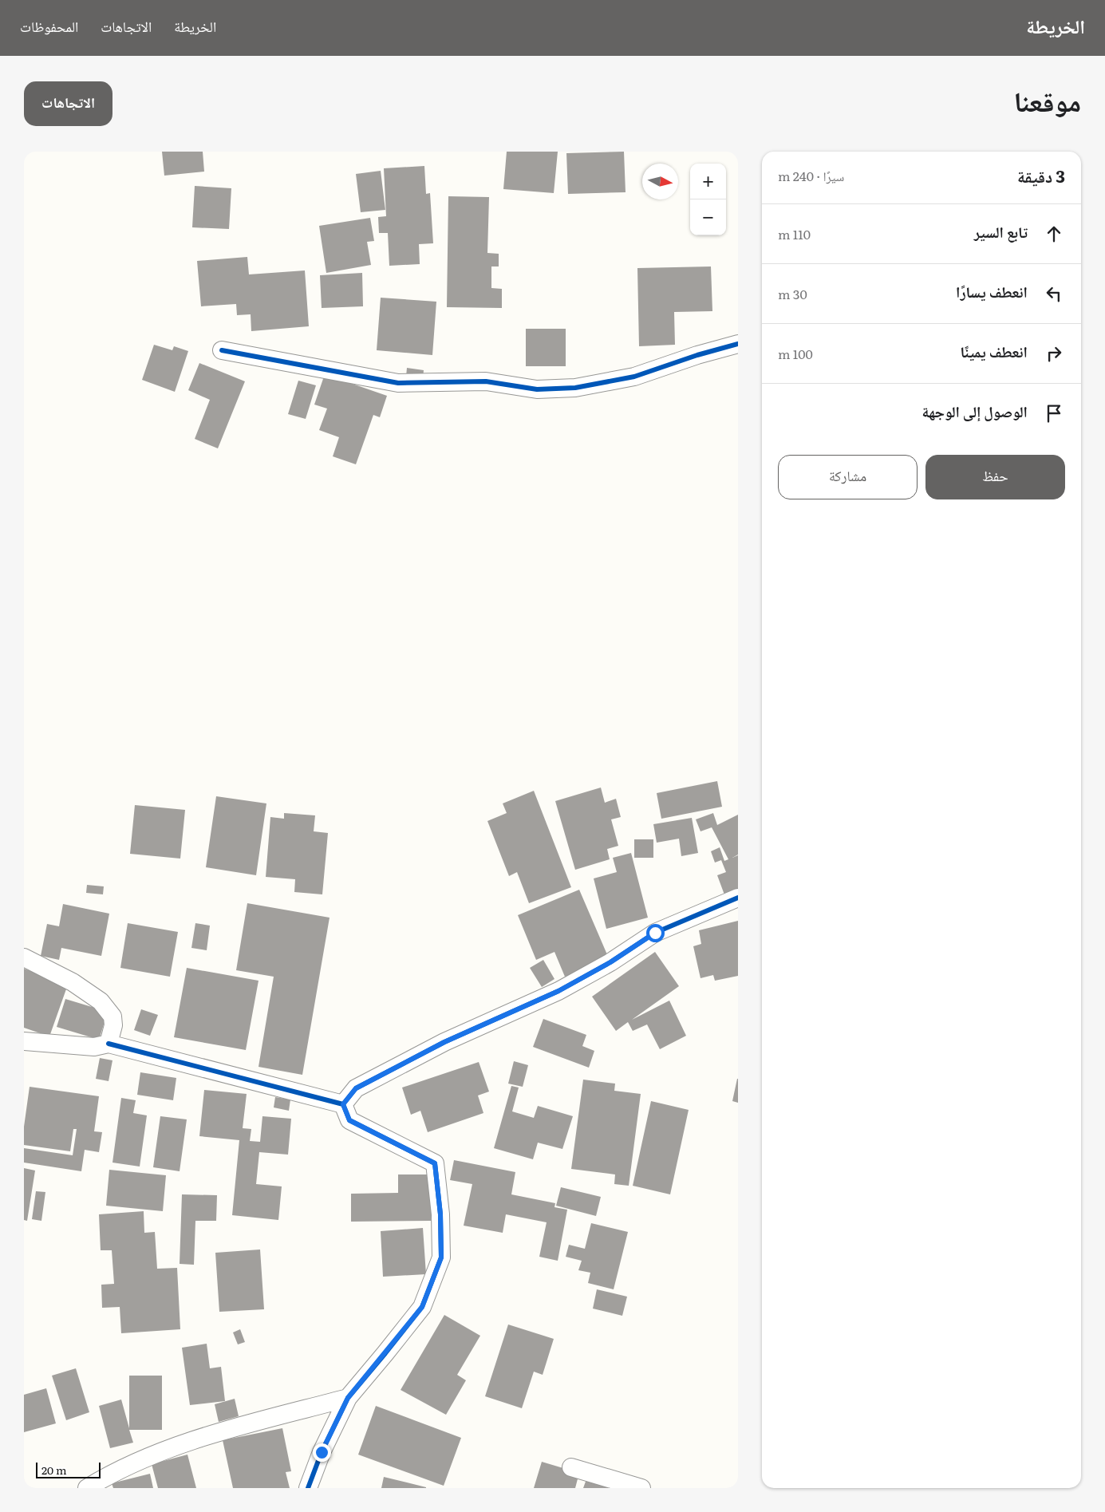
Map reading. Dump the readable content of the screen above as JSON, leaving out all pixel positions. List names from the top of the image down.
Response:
{
  "scale_bar": "20 m",
  "north": "right",
  "page": {
    "header": "الخريطة",
    "nav": ["الخريطة", "الاتجاهات", "المحفوظات"],
    "title": "موقعنا",
    "buttons": [
      "الاتجاهات",
      ["حفظ", "مشاركة"]
    ],
    "heading": ["3 دقيقة", "سيرًا · 240 m"],
    "map_buttons": ["+", "−"],
    "list": [
      ["تابع السير", "110 m"],
      ["انعطف يسارًا", "30 m"],
      ["انعطف يمينًا", "100 m"],
      "الوصول إلى الوجهة"
    ],
    "scale": "20 m"
  }
}
